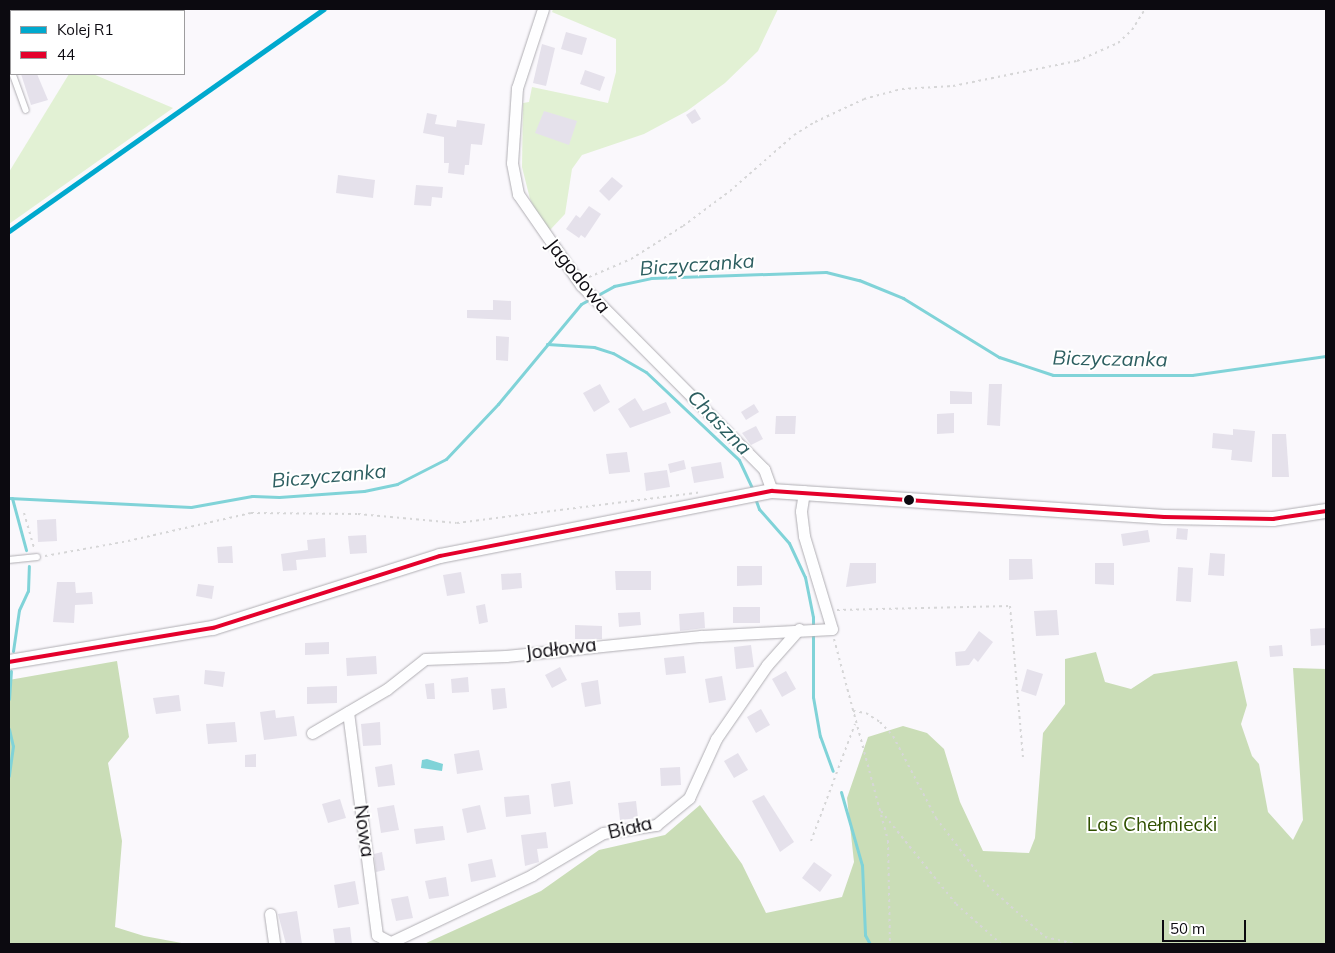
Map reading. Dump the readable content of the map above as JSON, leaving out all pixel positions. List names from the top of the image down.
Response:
{
  "streets": {
    "street": [
      "Jagodowa",
      "Jodłowa",
      "Biała",
      "Nowa"
    ]
  },
  "crossings": [
    ["Jodłowa", "Biała"],
    ["Jodłowa", "Nowa"],
    ["Biała", "Nowa"]
  ],
  "water": ["Biczyczanka", "Chaszna"],
  "parks": ["Las Chełmiecki"],
  "lines": ["rail line R1", "transit line 44"],
  "legend": ["Kolej R1", "44"],
  "scale_bar": "50 m"
}
